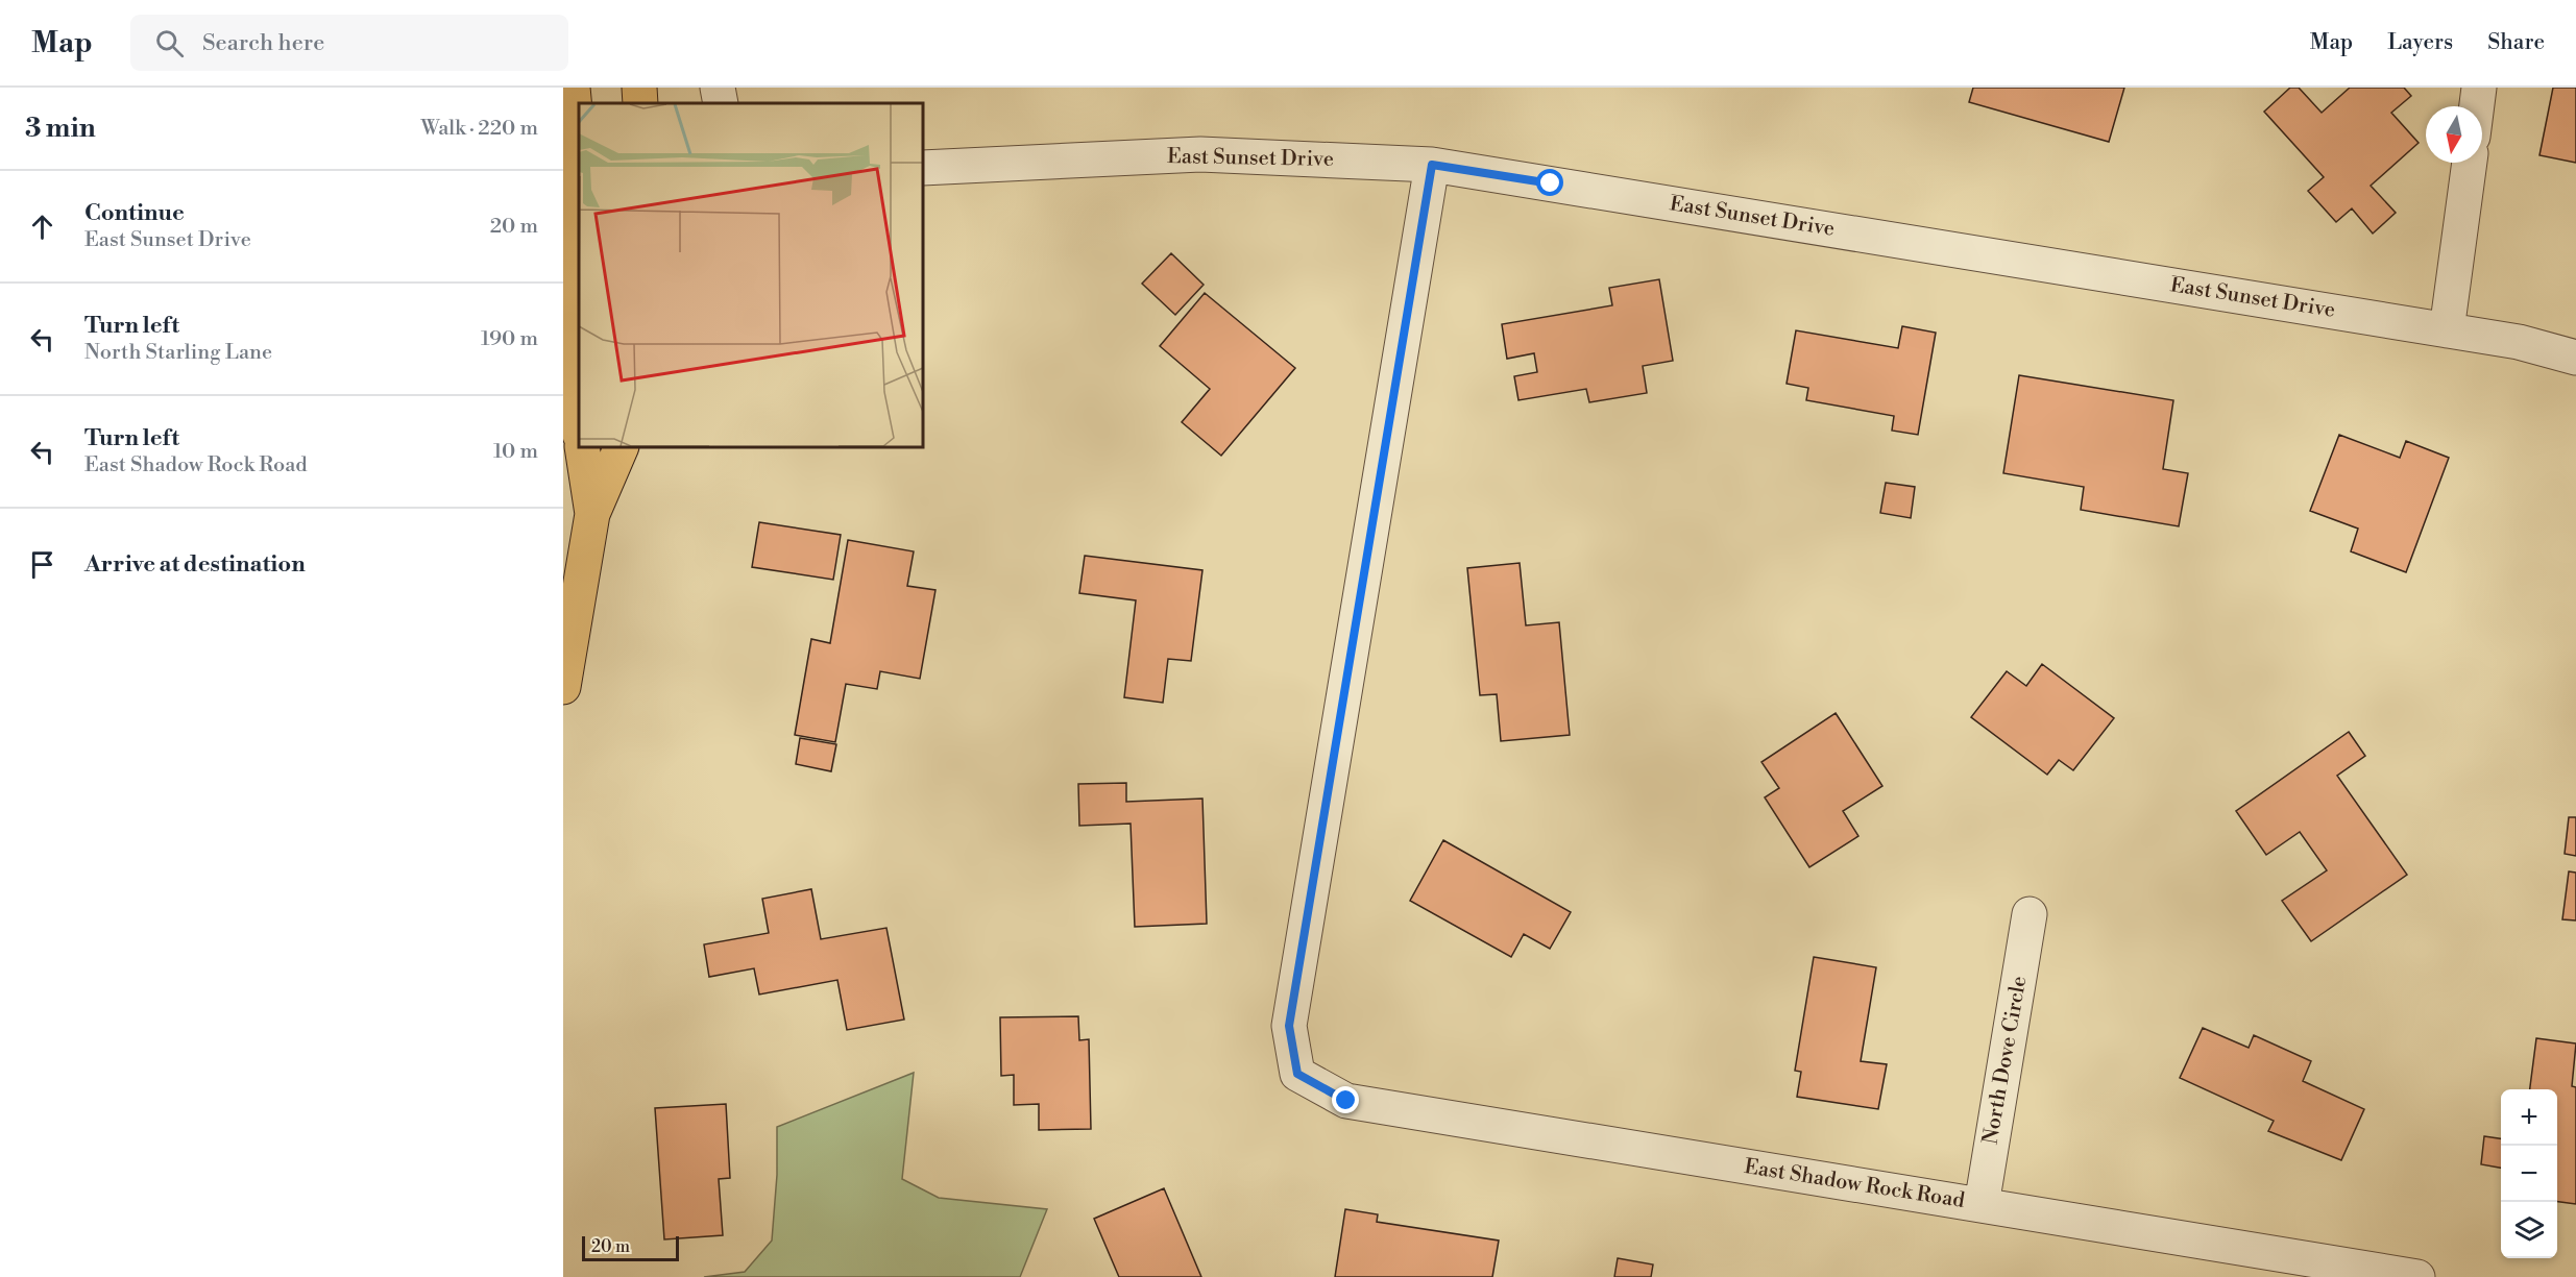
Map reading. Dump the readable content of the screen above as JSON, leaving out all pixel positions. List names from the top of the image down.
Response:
{
  "streets": {
    "street": ["East Sunset Drive", "North Dove Circle", "East Shadow Rock Road"]
  },
  "crossings": [
    ["East Sunset Drive", "East Shadow Rock Road"],
    ["North Dove Circle", "East Shadow Rock Road"]
  ],
  "scale_bar": "20 m",
  "north": "bottom",
  "page": {
    "header": "Map",
    "search": "Search here",
    "nav": ["Map", "Layers", "Share"],
    "heading": ["3 min", "Walk · 220 m"],
    "list": [
      ["Continue", "East Sunset Drive", "20 m"],
      ["Turn left", "North Starling Lane", "190 m"],
      ["Turn left", "East Shadow Rock Road", "10 m"],
      "Arrive at destination"
    ],
    "map_buttons": ["+", "−"],
    "scale": "20 m"
  }
}
